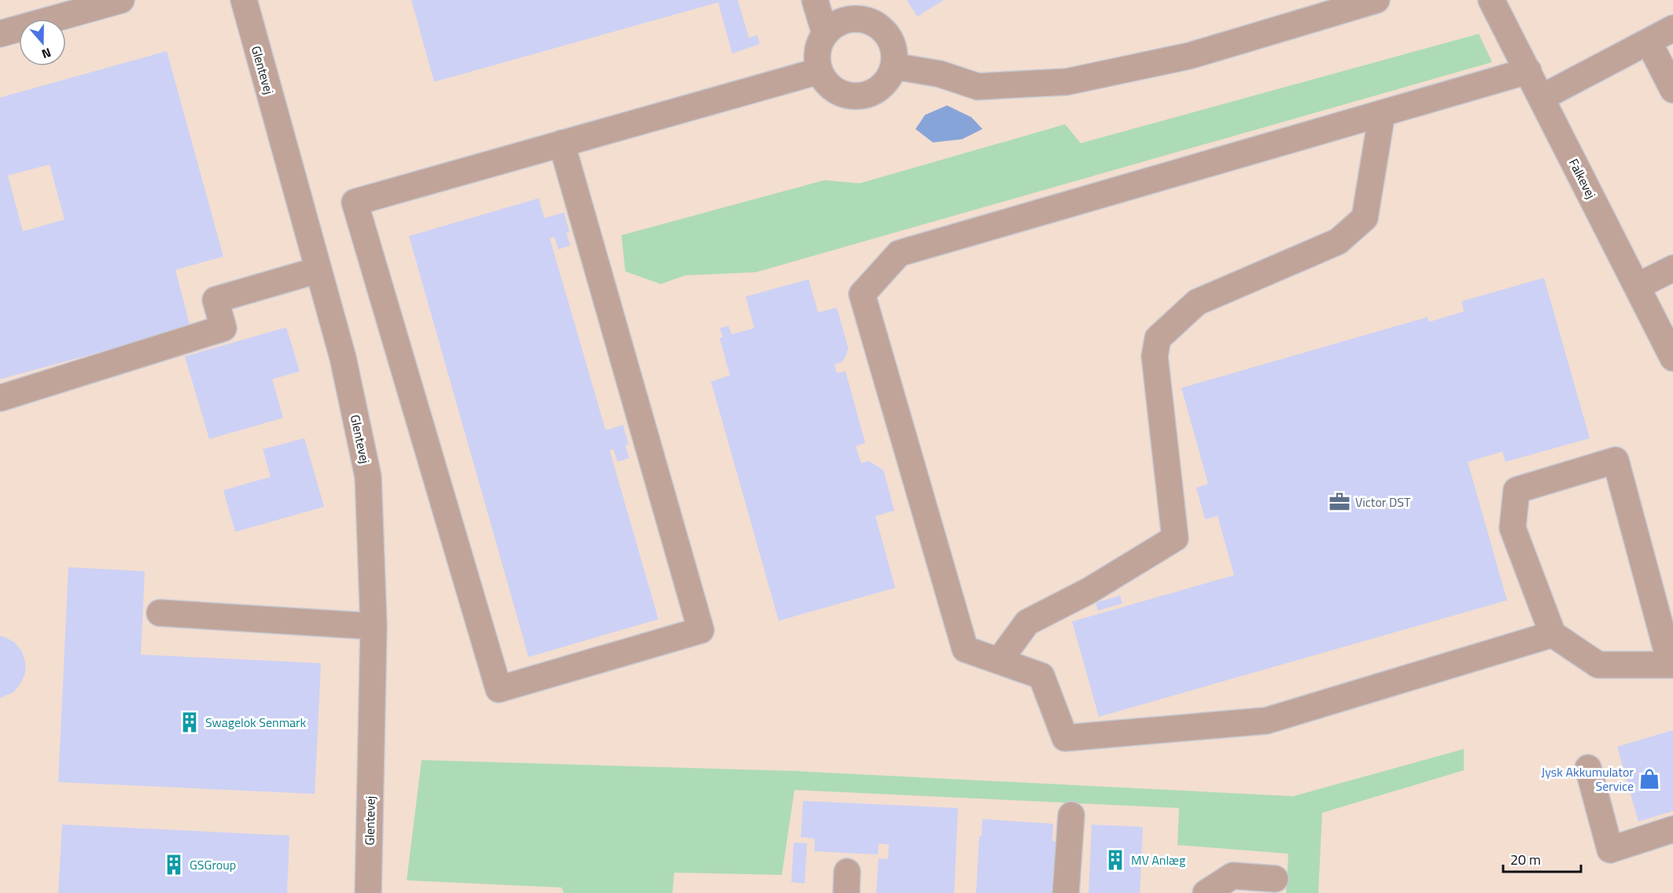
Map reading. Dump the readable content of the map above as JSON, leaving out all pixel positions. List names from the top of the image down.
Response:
{
  "streets": {
    "street": ["Glentevej", "Falkevej"]
  },
  "places": {
    "office": ["Victor DST"],
    "building": ["Swagelok Senmark", "MV Anlæg", "GSGroup"],
    "shop": ["Jysk Akkumulator Service"]
  },
  "scale_bar": "20 m",
  "north": "bottom"
}
